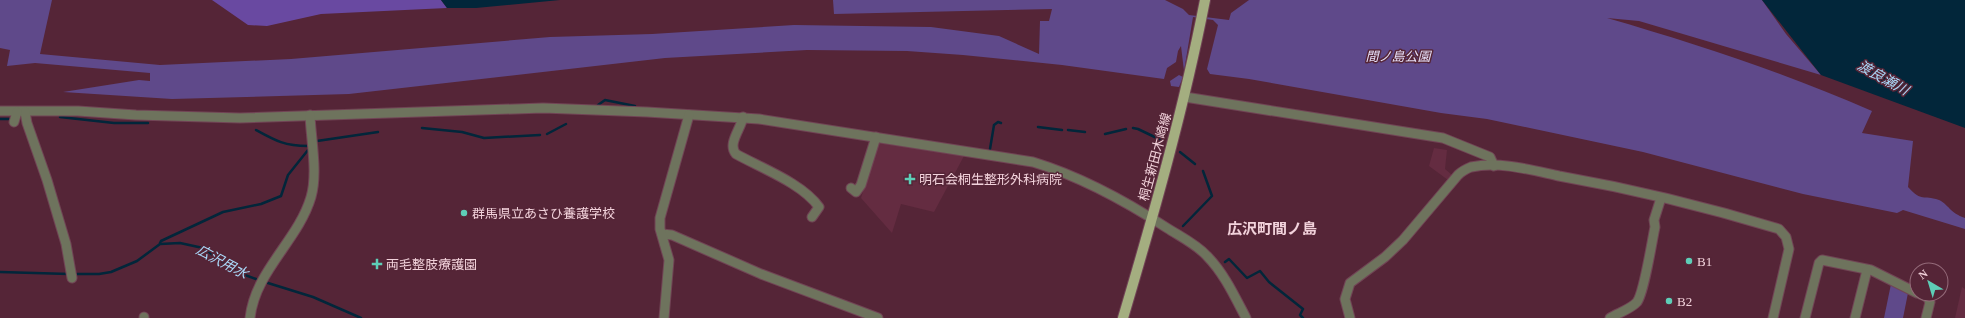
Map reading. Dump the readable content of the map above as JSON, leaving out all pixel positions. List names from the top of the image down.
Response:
{
  "streets": {
    "main road": ["桐生新田木崎線"]
  },
  "districts": ["広沢町間ノ島"],
  "water": ["渡良瀬川", "広沢用水"],
  "parks": ["間ノ島公園"],
  "places": {
    "health": ["明石会桐生整形外科病院", "両毛整肢療護園"],
    "other": ["群馬県立あさひ養護学校", "B1", "B2"]
  },
  "north": "top left"
}
